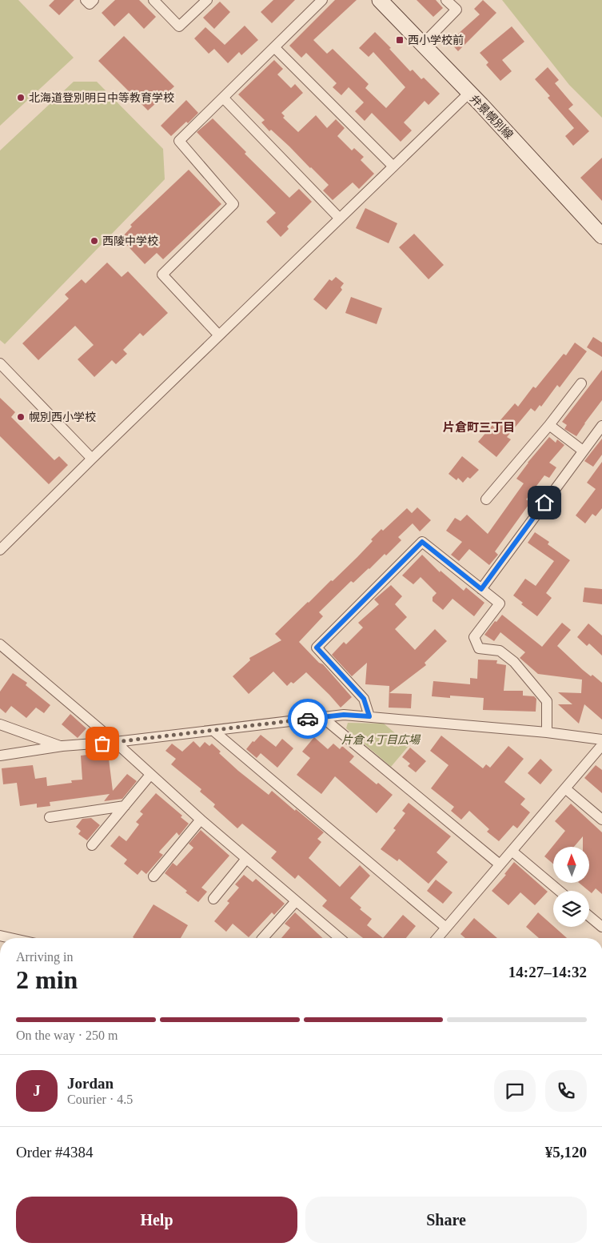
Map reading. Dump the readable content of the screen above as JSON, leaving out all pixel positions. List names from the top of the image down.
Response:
{
  "streets": {
    "main road": ["弁景幌別線"]
  },
  "districts": ["片倉町三丁目"],
  "parks": ["片倉４丁目広場"],
  "places": {
    "transit": ["西小学校前"],
    "other": ["北海道登別明日中等教育学校", "西陵中学校", "幌別西小学校"]
  },
  "north": "top",
  "page": {
    "heading": ["2 min", "Arriving in", "14:27–14:32"],
    "panel": [
      "Jordan",
      "Courier · 4.5",
      "Order #4384",
      "¥5,120"
    ],
    "bar": "On the way · 250 m",
    "round": "J",
    "buttons": ["Help", "Share"]
  }
}
